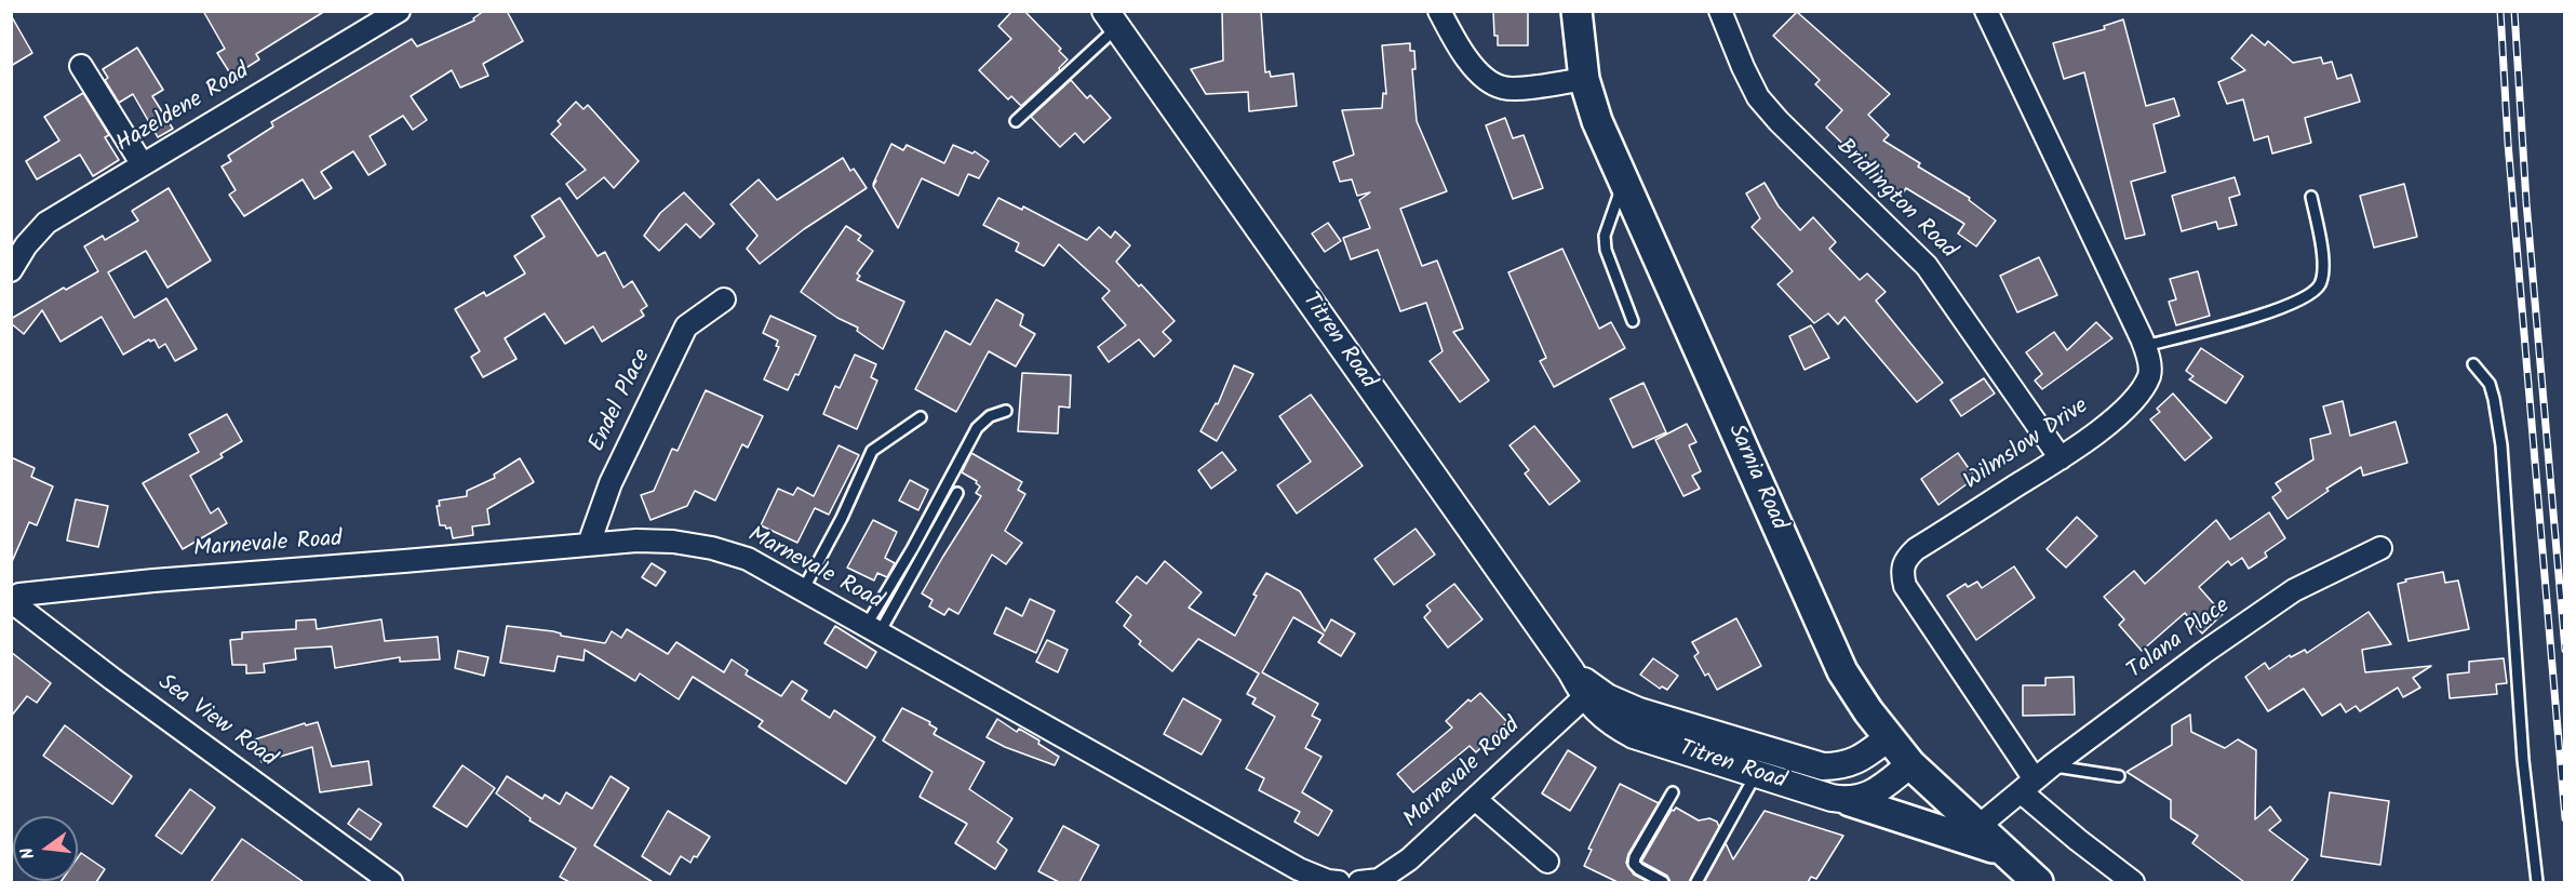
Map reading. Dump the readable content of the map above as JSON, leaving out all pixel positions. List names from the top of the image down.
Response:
{
  "streets": {
    "main road": ["Sarnia Road"],
    "street": [
      "Hazeldene Road",
      "Bridlington Road",
      "Titren Road",
      "Endel Place",
      "Wilmslow Drive",
      "Marnevale Road",
      "Talana Place",
      "Sea View Road"
    ]
  },
  "crossings": [
    ["Bridlington Road", "Wilmslow Drive"],
    ["Titren Road", "Sarnia Road"],
    ["Titren Road", "Marnevale Road"],
    ["Endel Place", "Marnevale Road"],
    ["Wilmslow Drive", "Talana Place"],
    ["Sarnia Road", "Talana Place"],
    ["Marnevale Road", "Sea View Road"]
  ],
  "north": "left"
}
